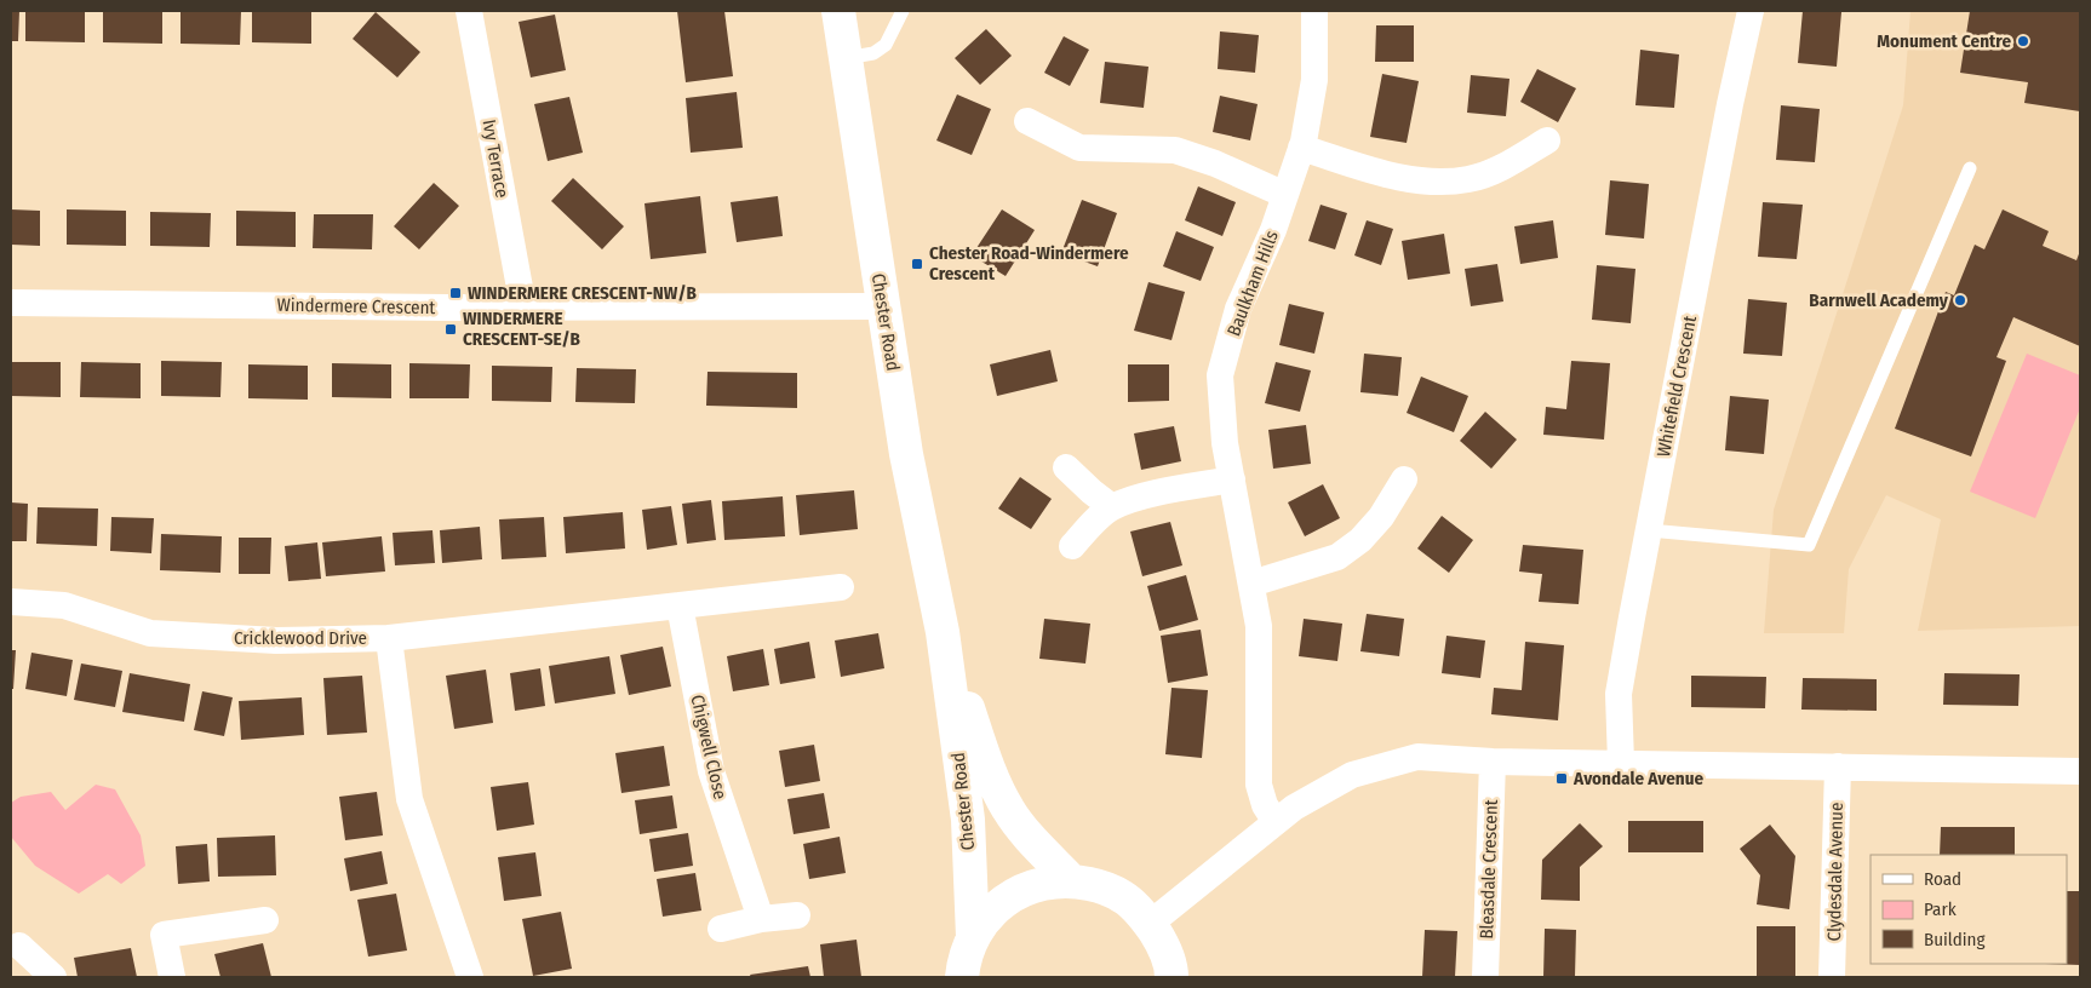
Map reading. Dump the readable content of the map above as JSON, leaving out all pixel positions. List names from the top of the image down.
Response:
{
  "streets": {
    "main road": ["Chester Road"],
    "street": [
      "Ivy Terrace",
      "Baulkham Hills",
      "Windermere Crescent",
      "Whitefield Crescent",
      "Cricklewood Drive",
      "Chigwell Close",
      "Bleasdale Crescent",
      "Clydesdale Avenue"
    ]
  },
  "crossings": [
    ["Ivy Terrace", "Windermere Crescent"],
    ["Windermere Crescent", "Chester Road"]
  ],
  "places": {
    "other": ["Monument Centre", "Barnwell Academy"],
    "transit": [
      "Chester Road-Windermere Crescent",
      "WINDERMERE CRESCENT-NW/B",
      "WINDERMERE CRESCENT-SE/B",
      "Avondale Avenue"
    ]
  },
  "legend": ["Road", "Park", "Building"]
}
